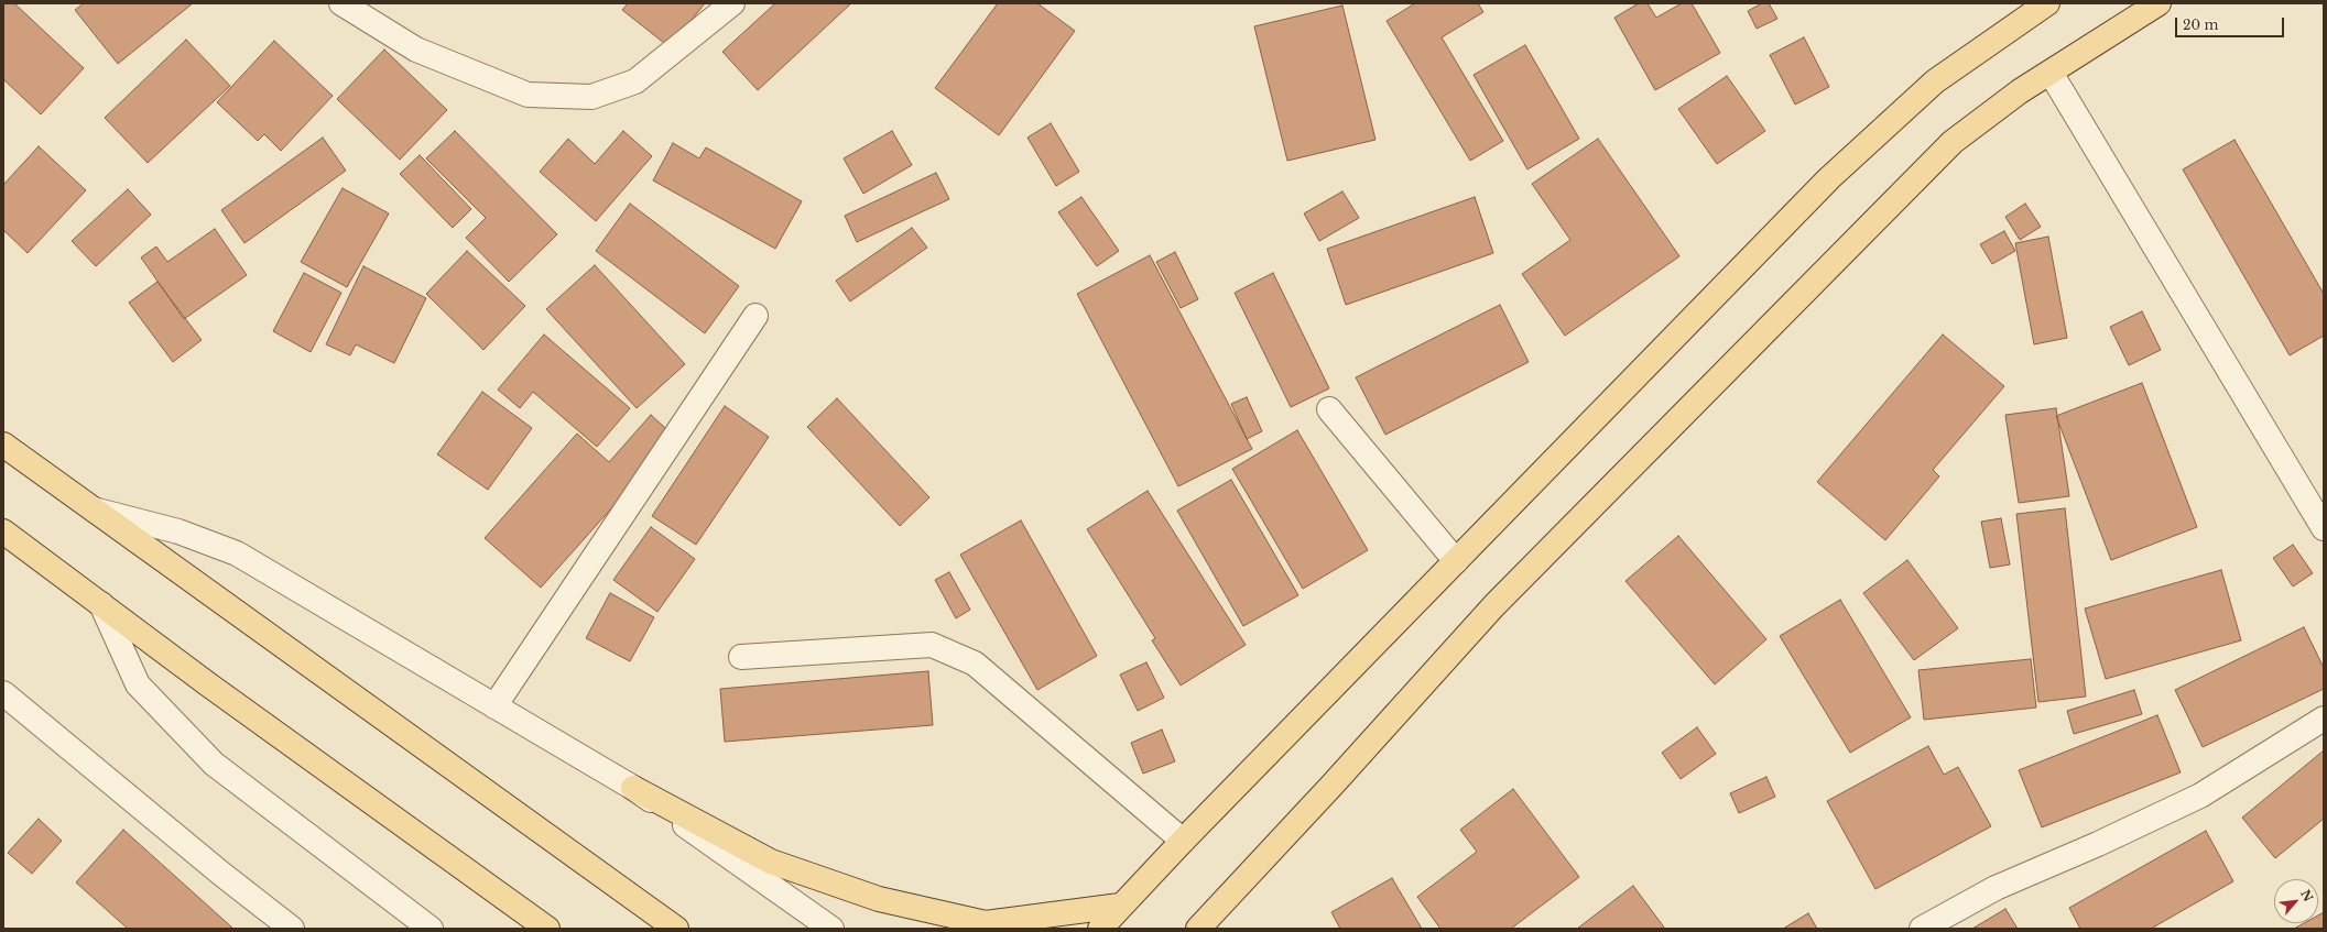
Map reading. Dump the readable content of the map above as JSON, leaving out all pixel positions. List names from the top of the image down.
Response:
{
  "scale_bar": "20 m",
  "north": "top right"
}
